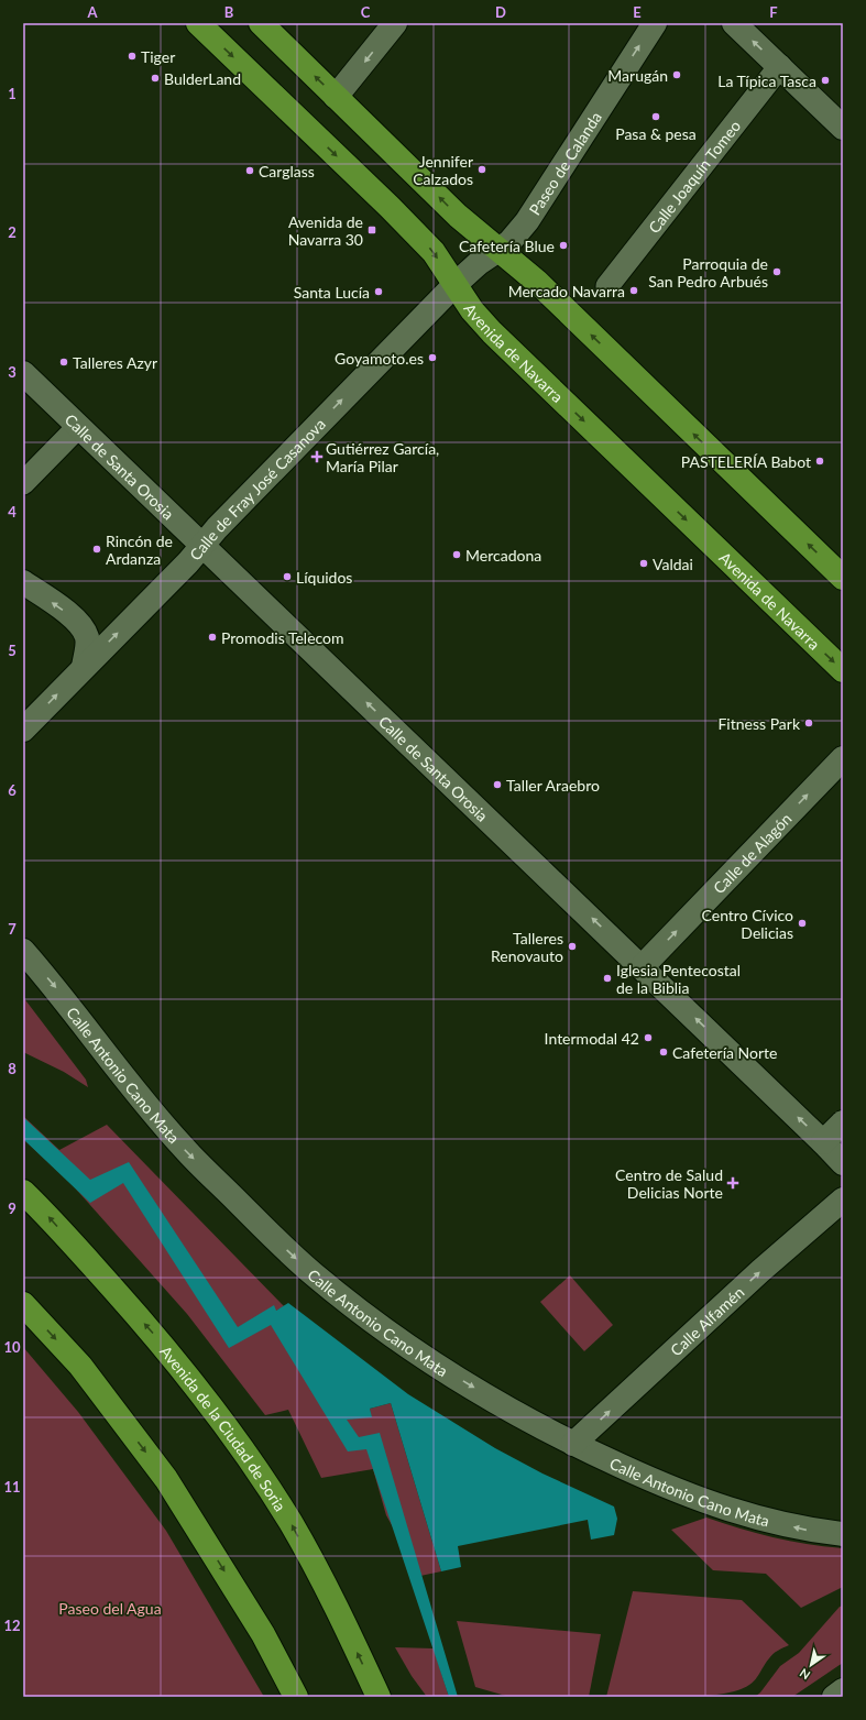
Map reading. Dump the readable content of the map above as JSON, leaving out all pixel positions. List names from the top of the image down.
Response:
{
  "streets": {
    "main road": ["Avenida de Navarra", "Avenida de la Ciudad de Soria"],
    "street": [
      "Paseo de Calanda",
      "Calle Joaquín Tomeo",
      "Calle de Santa Orosia",
      "Calle de Fray José Casanova",
      "Calle de Alagón",
      "Calle Antonio Cano Mata",
      "Calle Alfamén"
    ]
  },
  "crossings": [
    ["Paseo de Calanda", "Avenida de Navarra"],
    ["Paseo de Calanda", "Calle de Fray José Casanova"],
    ["Avenida de Navarra", "Calle de Fray José Casanova"],
    ["Calle de Santa Orosia", "Calle de Fray José Casanova"],
    ["Calle de Santa Orosia", "Calle de Alagón"],
    ["Calle Antonio Cano Mata", "Calle Alfamén"]
  ],
  "one_way": [
    "Paseo de Calanda",
    "Calle de Santa Orosia",
    "Calle de Fray José Casanova",
    "Calle de Alagón",
    "Calle Alfamén"
  ],
  "parks": ["Paseo del Agua"],
  "places": {
    "other": [
      "Tiger",
      "Marugán",
      "BulderLand",
      "La Típica Tasca",
      "Pasa & pesa",
      "Jennifer Calzados",
      "Carglass",
      "Cafetería Blue",
      "Parroquia de San Pedro Arbués",
      "Mercado Navarra",
      "Santa Lucía",
      "Goyamoto.es",
      "Talleres Azyr",
      "PASTELERÍA Babot",
      "Rincón de Ardanza",
      "Mercadona",
      "Valdai",
      "Líquidos",
      "Promodis Telecom",
      "Fitness Park",
      "Taller Araebro",
      "Centro Cívico Delicias",
      "Talleres Renovauto",
      "Iglesia Pentecostal de la Biblia",
      "Intermodal 42",
      "Cafetería Norte"
    ],
    "transit": ["Avenida de Navarra 30"],
    "health": ["Gutiérrez García, María Pilar", "Centro de Salud Delicias Norte"]
  },
  "north": "bottom left",
  "grid": {
    "columns": [
      "A",
      "B",
      "C",
      "D",
      "E",
      "F"
    ],
    "rows": [
      "1",
      "2",
      "3",
      "4",
      "5",
      "6",
      "7",
      "8",
      "9",
      "10",
      "11",
      "12"
    ]
  }
}
